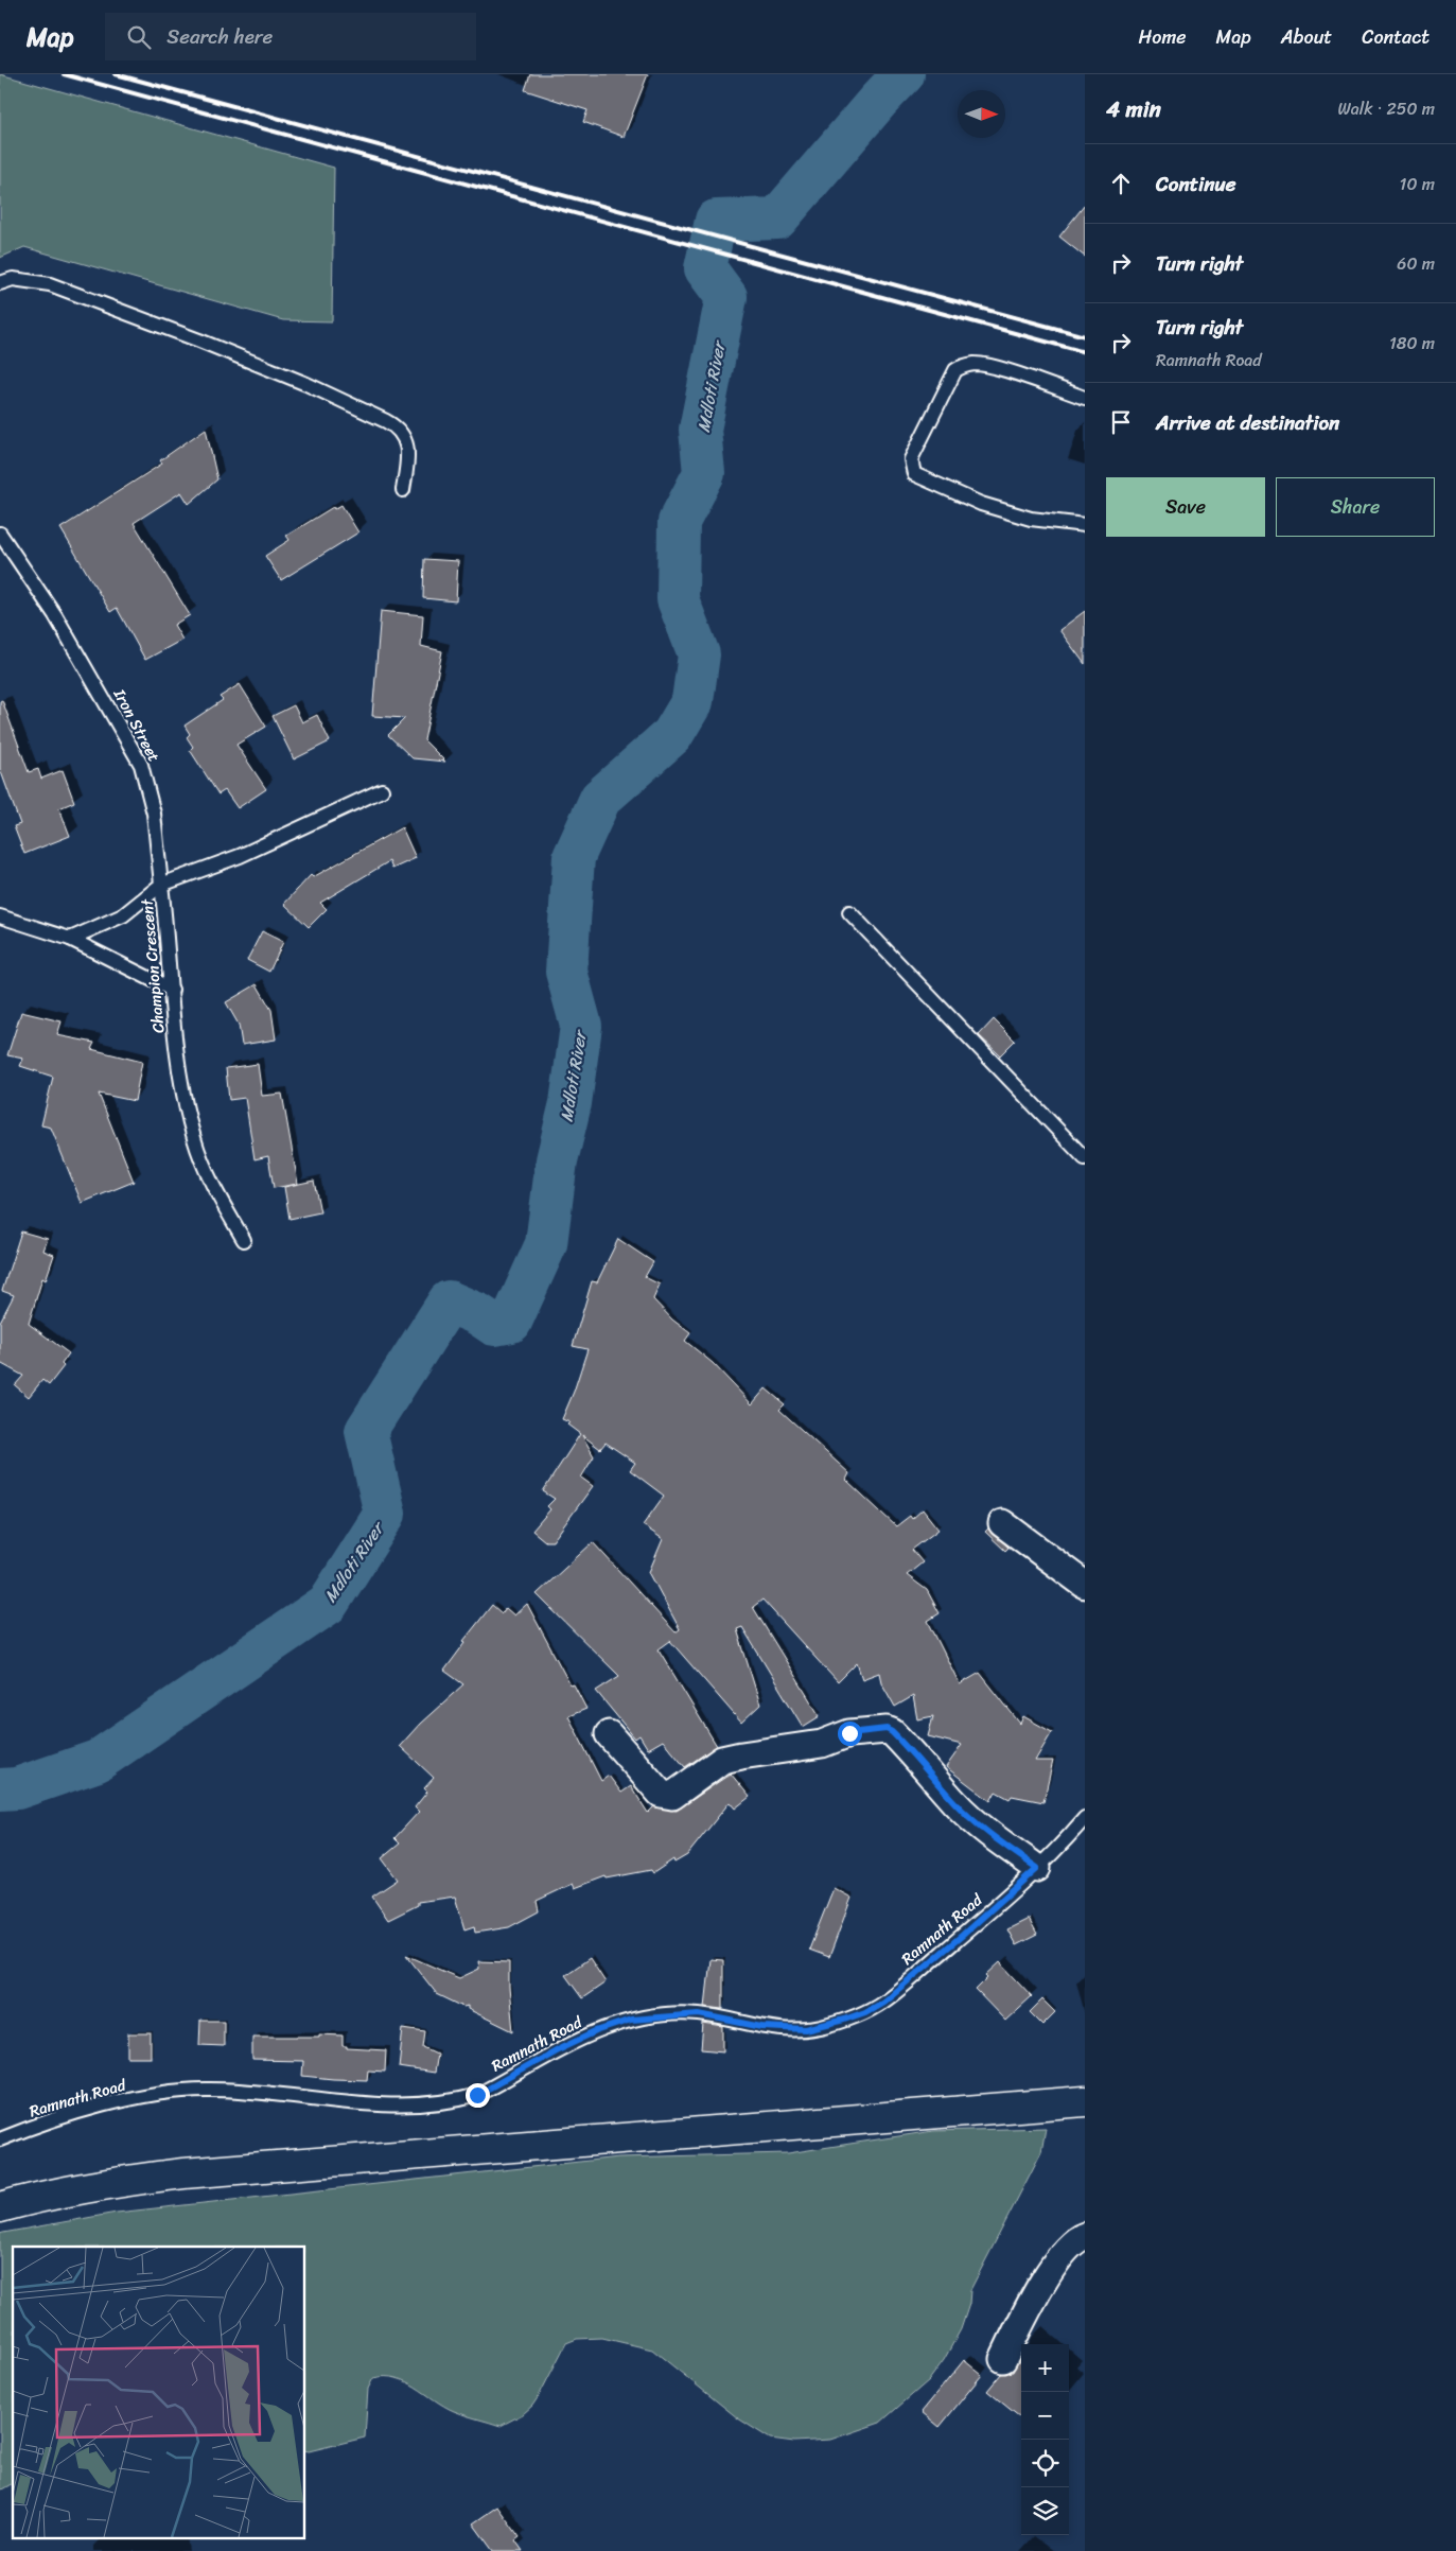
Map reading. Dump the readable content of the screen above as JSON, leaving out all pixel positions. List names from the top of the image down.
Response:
{
  "streets": {
    "lane": ["Iron Street", "Champion Crescent", "Ramnath Road"]
  },
  "crossings": [
    ["Iron Street", "Champion Crescent"]
  ],
  "water": ["Mdloti River"],
  "north": "right",
  "page": {
    "header": "Map",
    "search": "Search here",
    "nav": [
      "Home",
      "Map",
      "About",
      "Contact"
    ],
    "heading": ["4 min", "Walk · 250 m"],
    "list": [
      ["Continue", "10 m"],
      ["Turn right", "60 m"],
      ["Turn right", "Ramnath Road", "180 m"],
      "Arrive at destination"
    ],
    "buttons": ["Save", "Share"],
    "map_buttons": ["+", "−"]
  }
}
